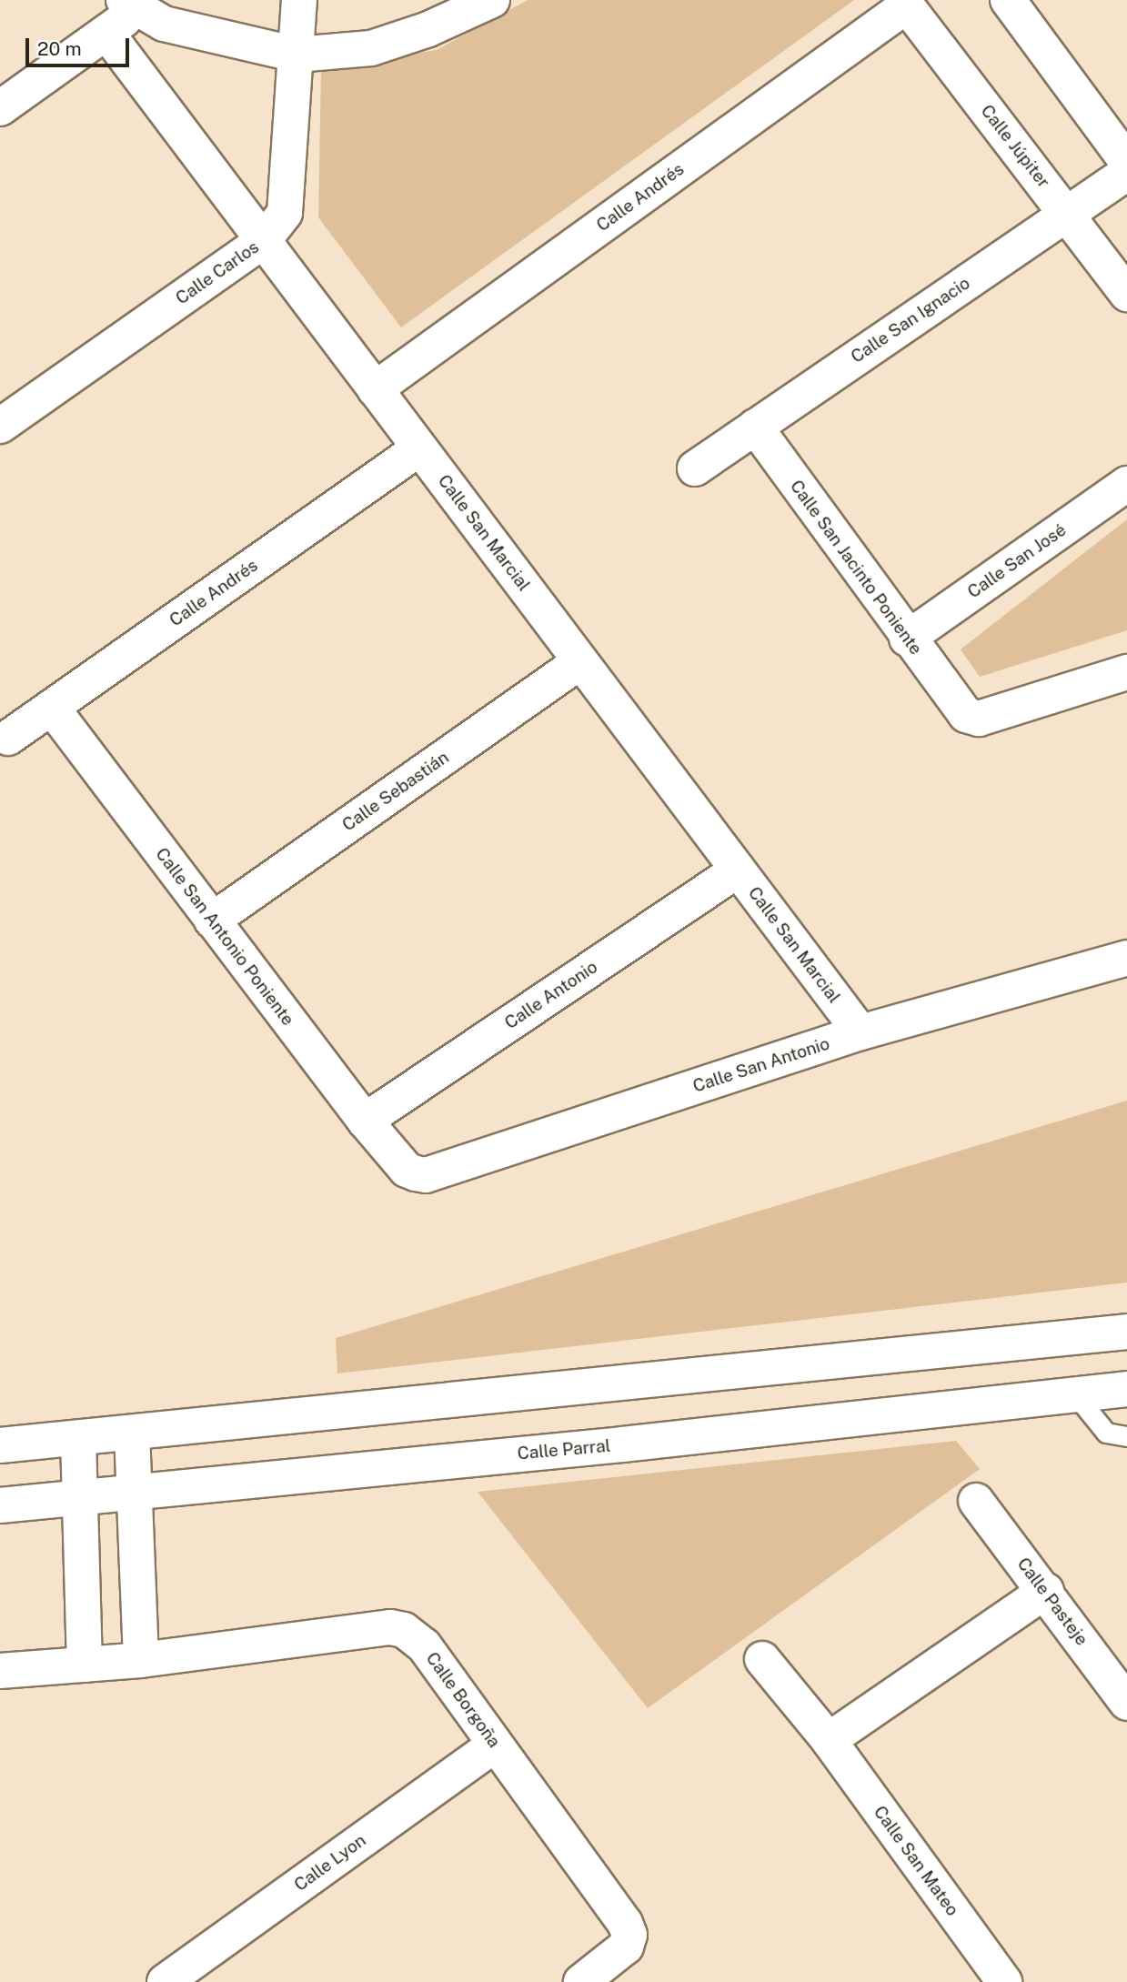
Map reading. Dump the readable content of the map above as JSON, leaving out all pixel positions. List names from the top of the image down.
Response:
{
  "streets": {
    "street": [
      "Calle Júpiter",
      "Calle Andrés",
      "Calle Carlos",
      "Calle San Ignacio",
      "Calle San Marcial",
      "Calle San José",
      "Calle San Jacinto Poniente",
      "Calle Sebastián",
      "Calle San Antonio Poniente",
      "Calle Antonio",
      "Calle San Antonio",
      "Calle Parral",
      "Calle Pasteje",
      "Calle Borgoña",
      "Calle San Mateo",
      "Calle Lyon"
    ]
  },
  "crossings": [
    ["Calle Júpiter", "Calle Andrés"],
    ["Calle Júpiter", "Calle San Ignacio"],
    ["Calle Andrés", "Calle San Marcial"],
    ["Calle Andrés", "Calle San Antonio Poniente"],
    ["Calle Carlos", "Calle San Marcial"],
    ["Calle San Ignacio", "Calle San Jacinto Poniente"],
    ["Calle San Marcial", "Calle Sebastián"],
    ["Calle San Marcial", "Calle Antonio"],
    ["Calle San Marcial", "Calle San Antonio"],
    ["Calle San José", "Calle San Jacinto Poniente"],
    ["Calle Sebastián", "Calle San Antonio Poniente"],
    ["Calle San Antonio Poniente", "Calle Antonio"],
    ["Calle San Antonio Poniente", "Calle San Antonio"],
    ["Calle Borgoña", "Calle Lyon"]
  ],
  "scale_bar": "20 m"
}
